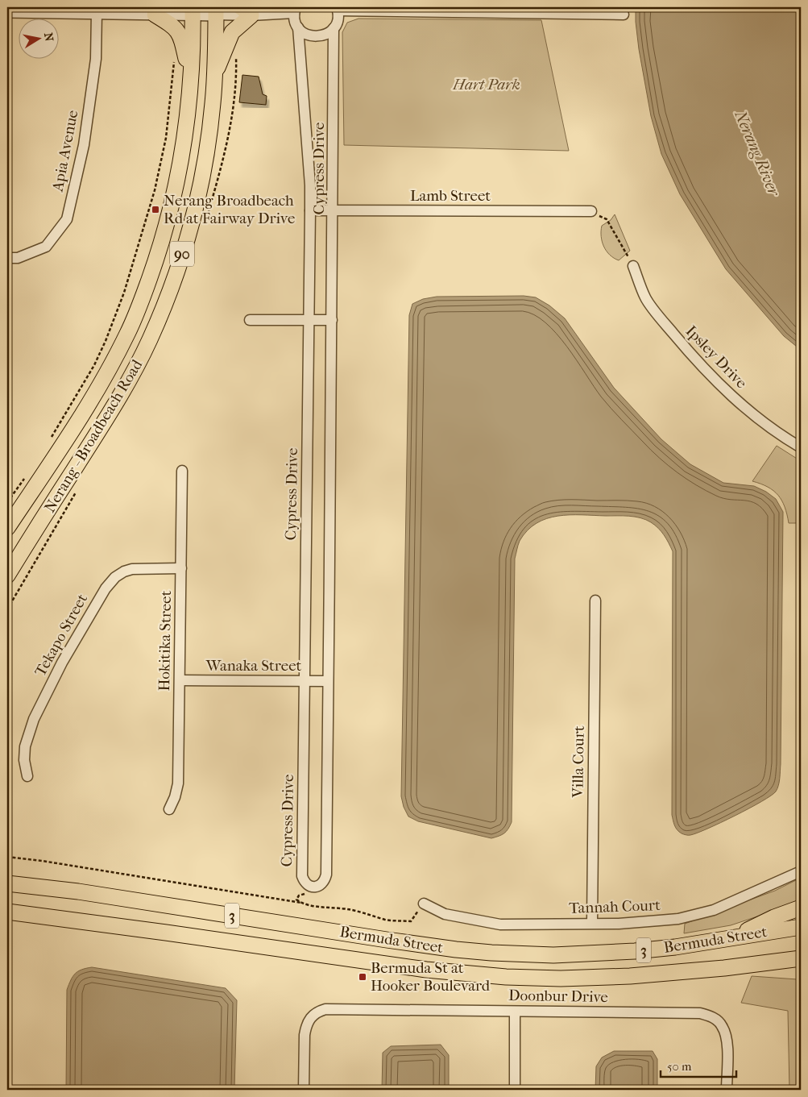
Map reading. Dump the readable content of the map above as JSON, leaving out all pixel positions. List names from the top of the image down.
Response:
{
  "streets": {
    "main road": [
      "90",
      "Nerang - Broadbeach Road",
      "3",
      "Bermuda Street"
    ],
    "street": [
      "Apia Avenue",
      "Cypress Drive",
      "Lamb Street",
      "Ipsley Drive",
      "Tekapo Street",
      "Hokitika Street",
      "Wanaka Street",
      "Villa Court",
      "Tannah Court",
      "Doonbur Drive"
    ]
  },
  "crossings": [
    ["Cypress Drive", "Lamb Street"],
    ["Cypress Drive", "Wanaka Street"],
    ["Tekapo Street", "Hokitika Street"],
    ["Hokitika Street", "Wanaka Street"],
    ["Villa Court", "Tannah Court"]
  ],
  "water": ["Nerang River"],
  "parks": ["Hart Park"],
  "places": {
    "transit": ["Nerang Broadbeach Rd at Fairway Drive", "Bermuda St at Hooker Boulevard"]
  },
  "scale_bar": "50 m",
  "north": "right"
}
